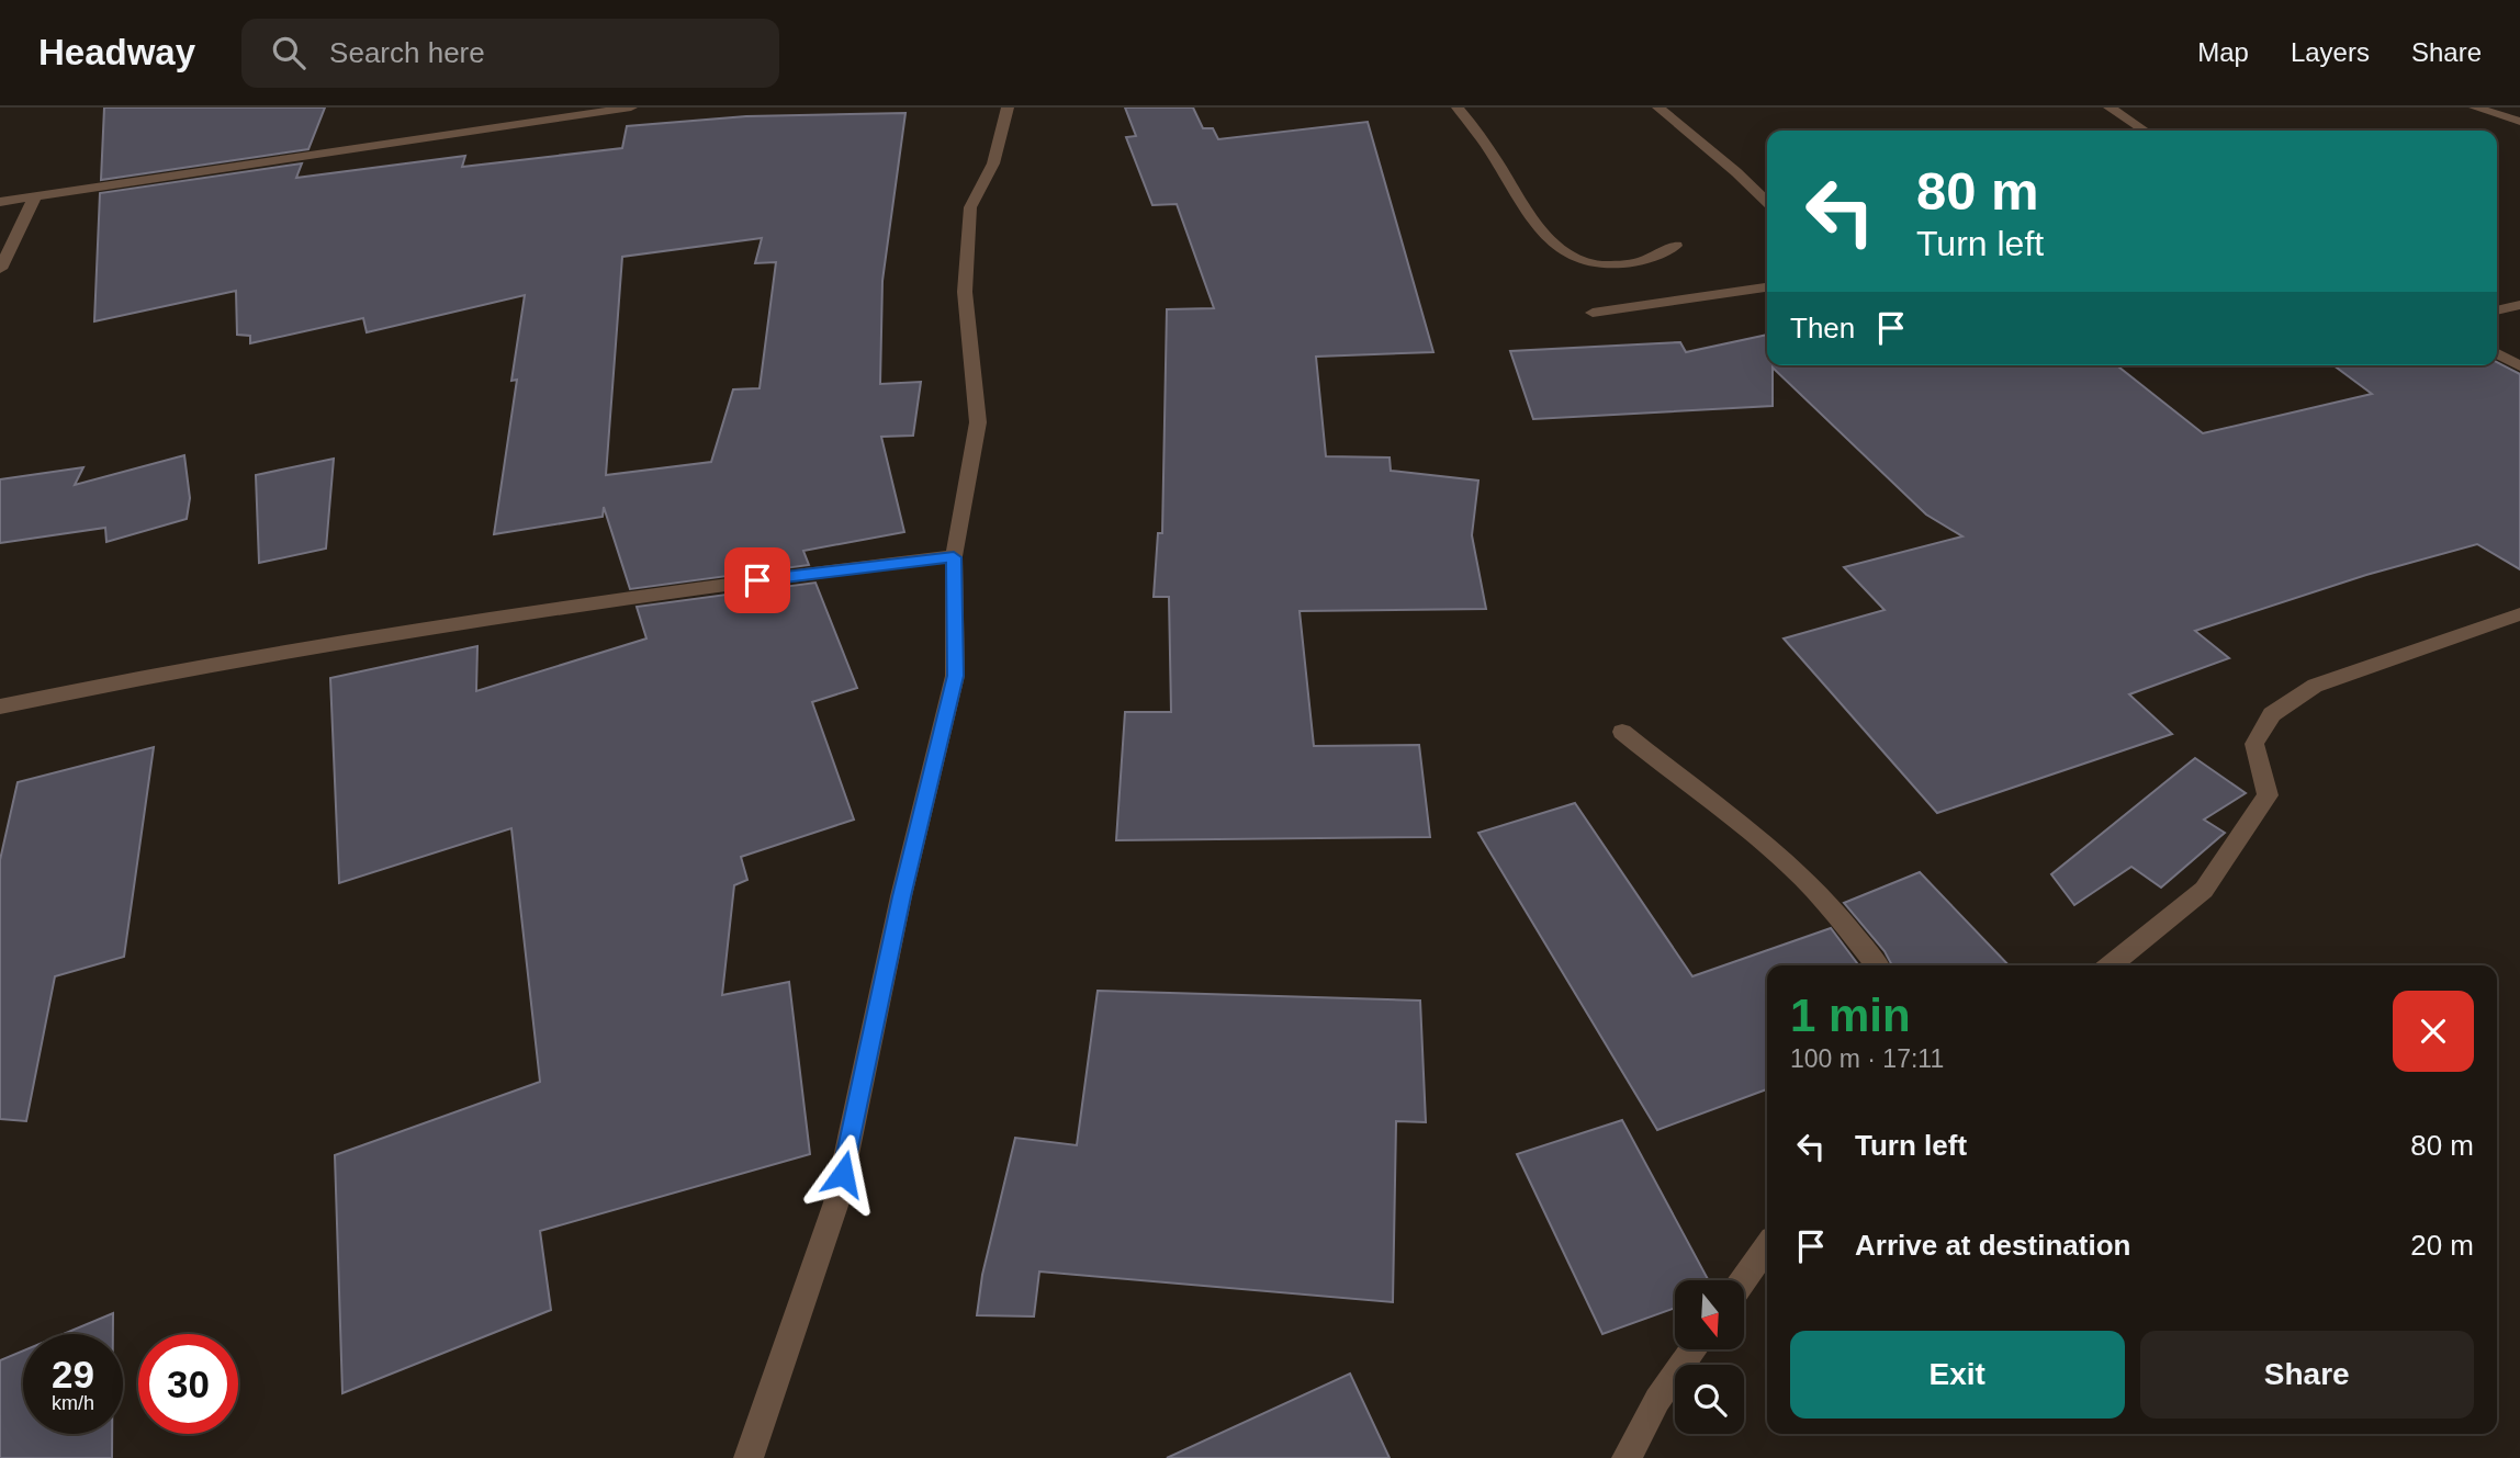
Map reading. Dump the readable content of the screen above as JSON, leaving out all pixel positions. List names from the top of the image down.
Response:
{
  "north": "bottom",
  "page": {
    "header": "Headway",
    "search": "Search here",
    "nav": ["Map", "Layers", "Share"],
    "turn": ["80 m", "Turn left"],
    "then": "Then",
    "heading": ["1 min", "100 m · 17:11"],
    "list": [
      {
        "name": "Turn left",
        "value": "80 m"
      },
      {
        "name": "Arrive at destination",
        "value": "20 m"
      }
    ],
    "buttons": ["Exit", "Share"],
    "speed": "29 km/h",
    "limit": "30"
  }
}
